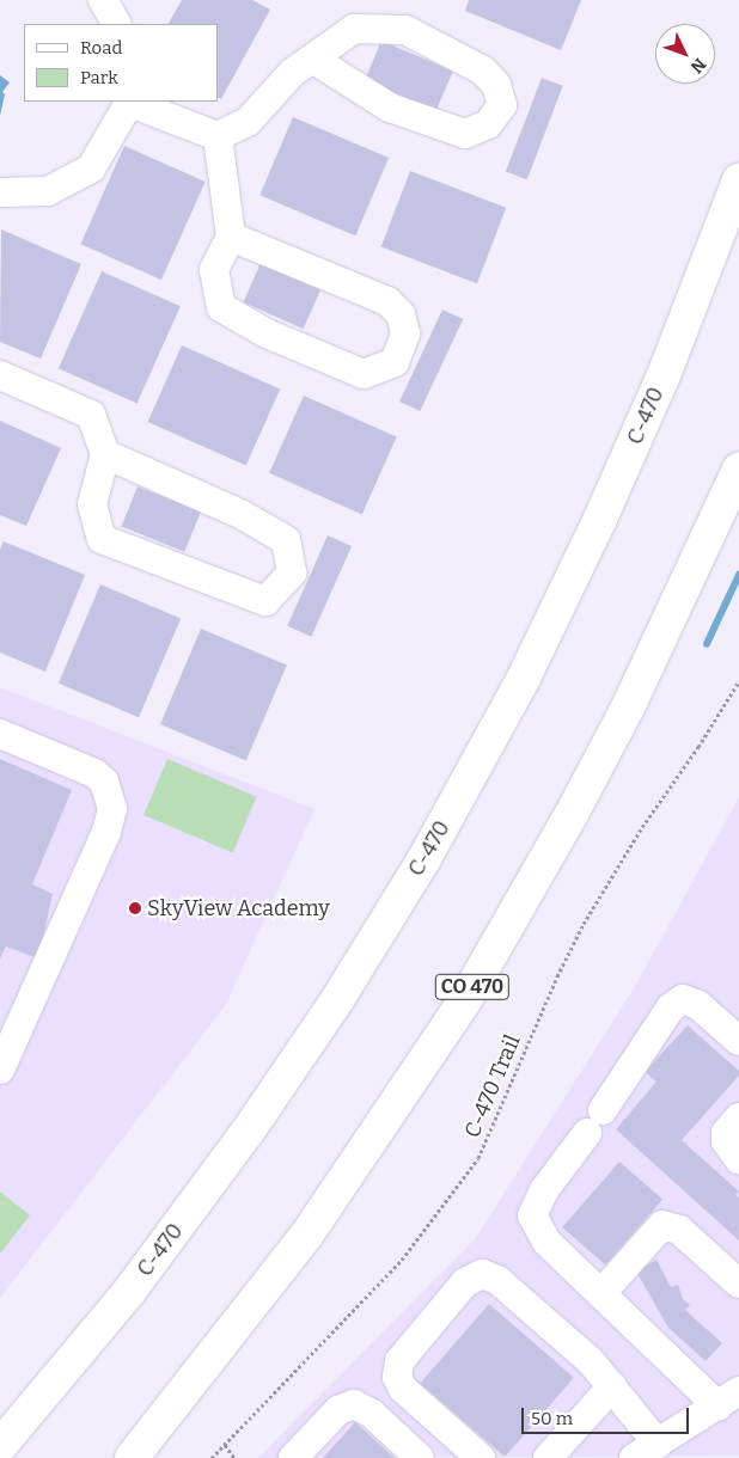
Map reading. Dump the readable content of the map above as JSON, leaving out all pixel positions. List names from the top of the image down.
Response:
{
  "streets": {
    "highway": ["C-470", "CO 470"],
    "path": ["C-470 Trail"]
  },
  "places": ["SkyView Academy"],
  "legend": ["Road", "Park"],
  "scale_bar": "50 m",
  "north": "bottom right"
}
